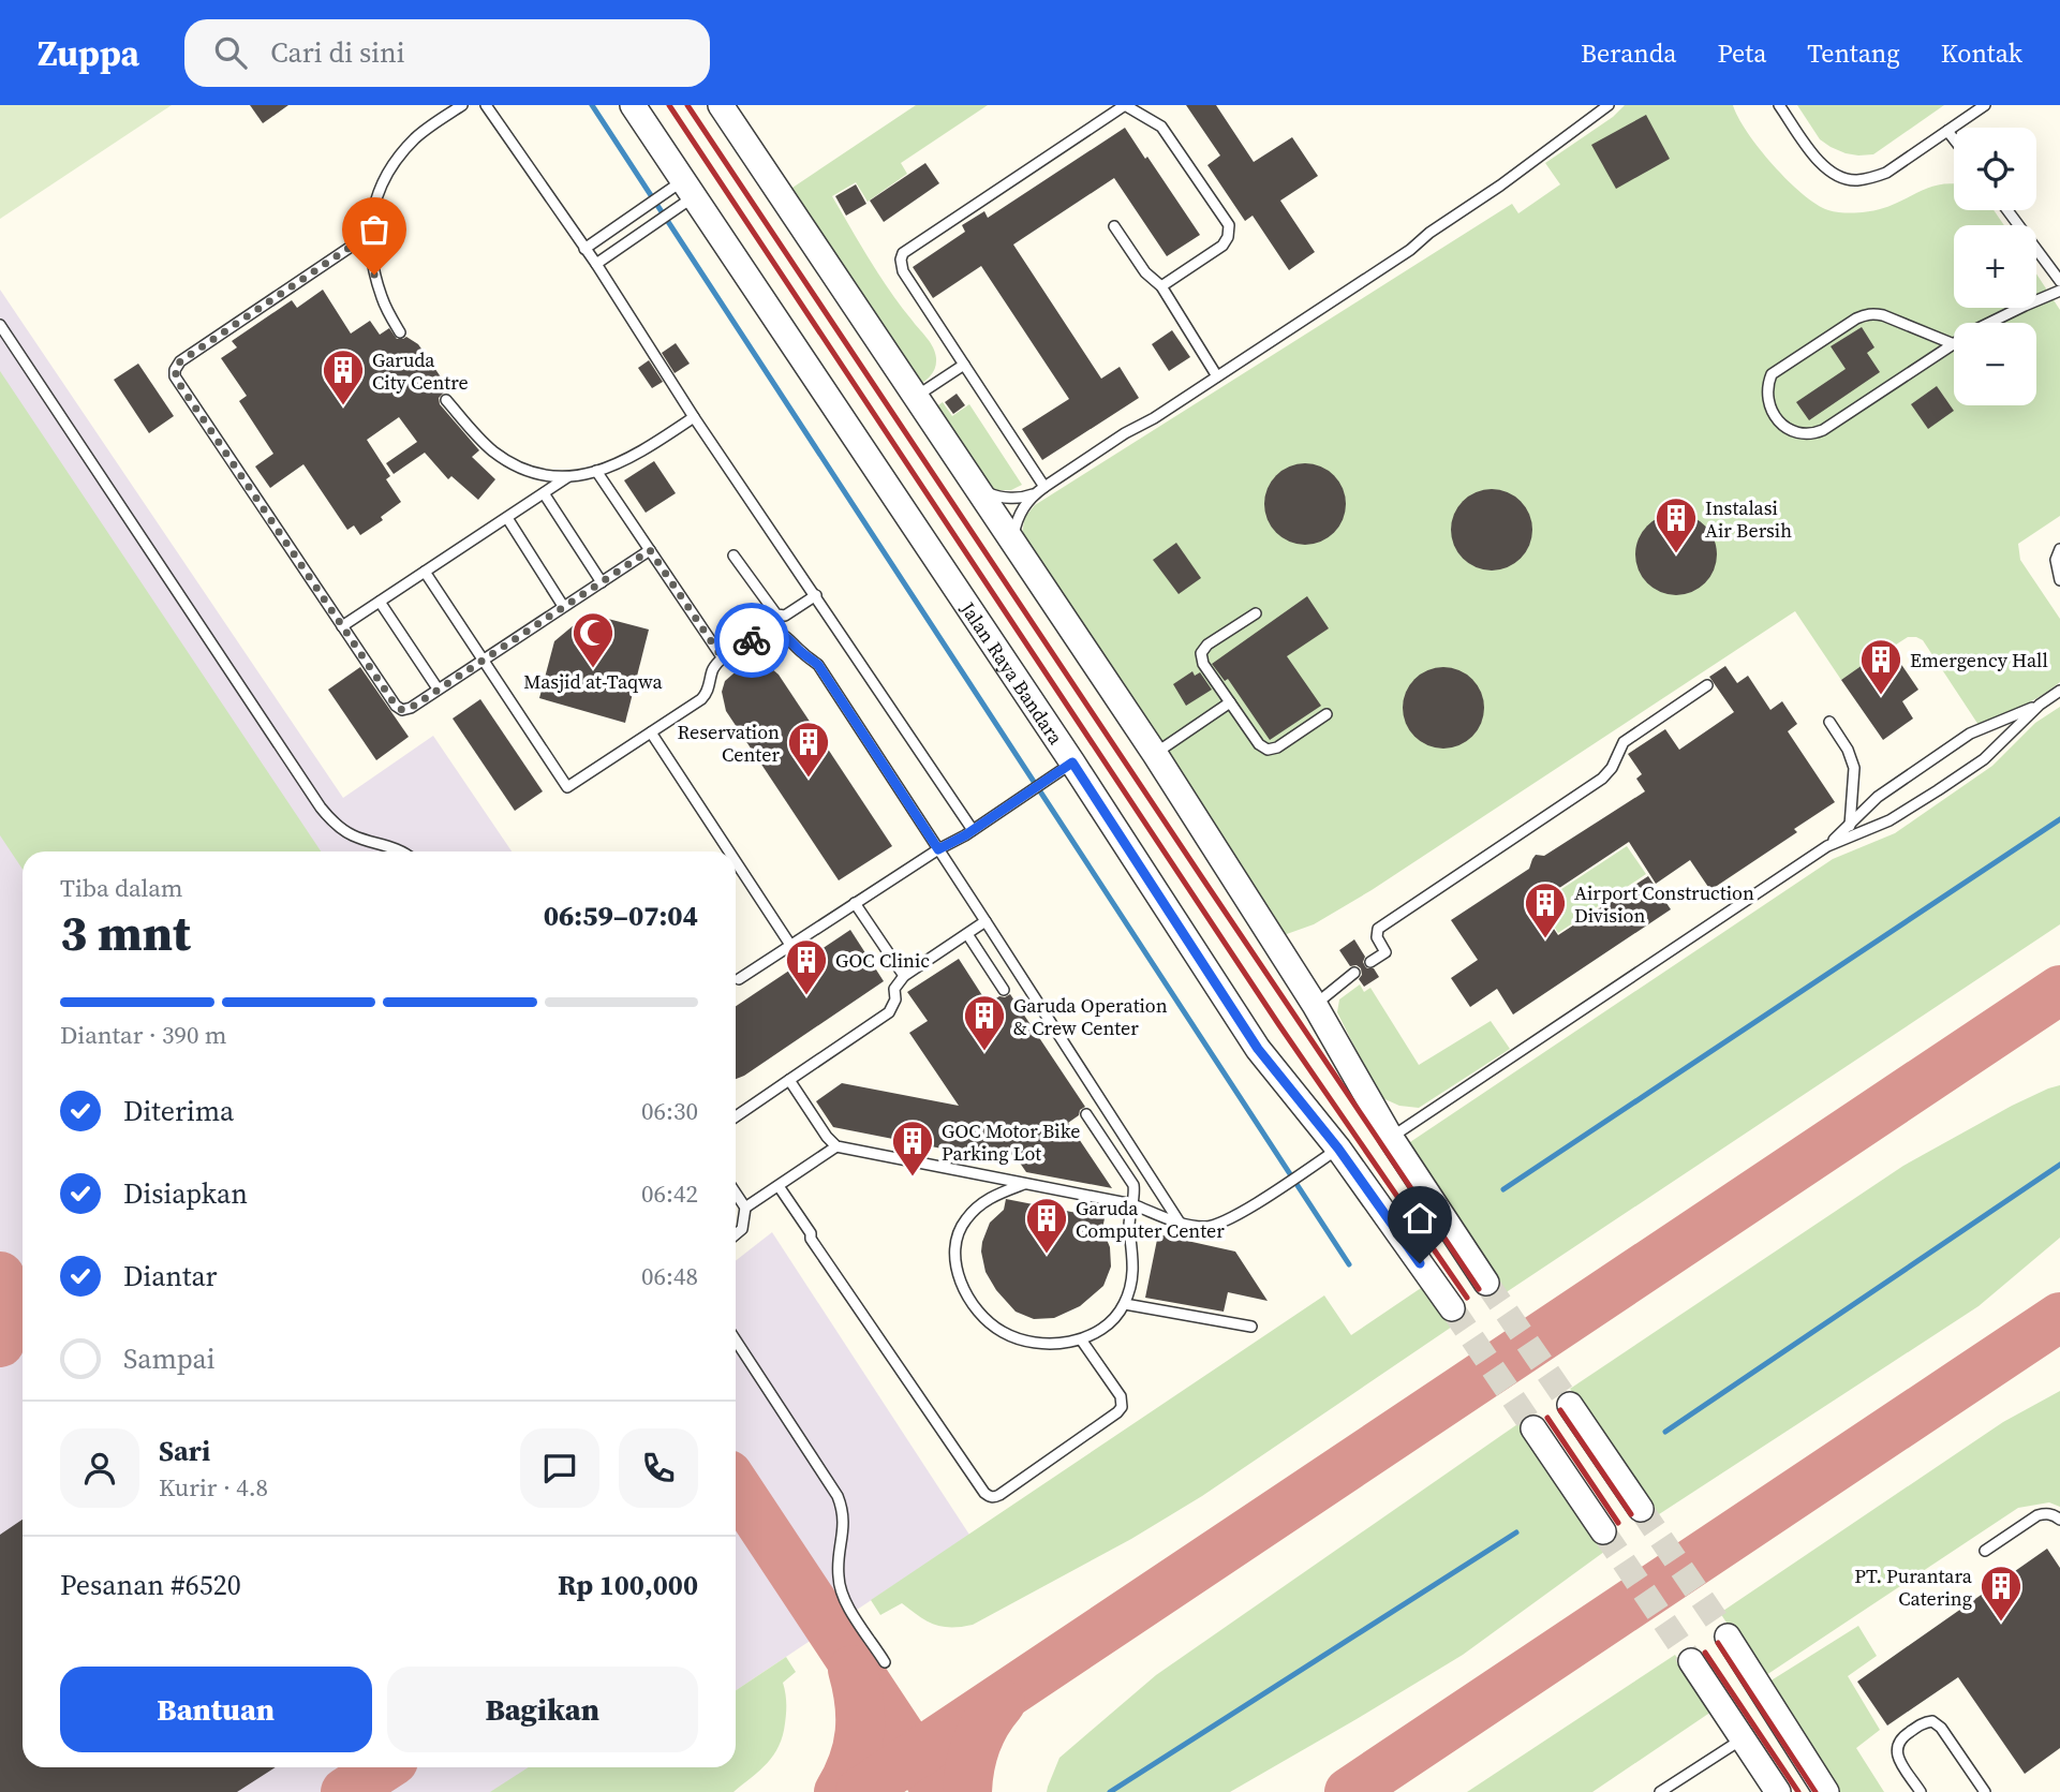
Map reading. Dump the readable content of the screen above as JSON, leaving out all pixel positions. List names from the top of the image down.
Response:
{
  "streets": {
    "street": ["Jalan Raya Bandara"]
  },
  "places": {
    "building": [
      "Garuda City Centre",
      "Instalasi Air Bersih",
      "Emergency Hall",
      "Reservation Center",
      "Airport Construction Division",
      "GOC Clinic",
      "Garuda Operation & Crew Center",
      "GOC Motor Bike Parking Lot",
      "Garuda Computer Center",
      "PT. Purantara Catering"
    ],
    "mosque": ["Masjid at-Taqwa"]
  },
  "page": {
    "header": "Zuppa",
    "search": "Cari di sini",
    "nav": [
      "Beranda",
      "Peta",
      "Tentang",
      "Kontak"
    ],
    "map_buttons": ["+", "−"],
    "heading": ["3 mnt", "Tiba dalam", "06:59–07:04"],
    "panel": [
      "Sari",
      "Kurir · 4.8",
      "Pesanan #6520",
      "Rp 100,000"
    ],
    "bar": "Diantar · 390 m",
    "list": [
      ["Diterima", "06:30"],
      ["Disiapkan", "06:42"],
      ["Diantar", "06:48"],
      "Sampai"
    ],
    "buttons": ["Bantuan", "Bagikan"]
  }
}
